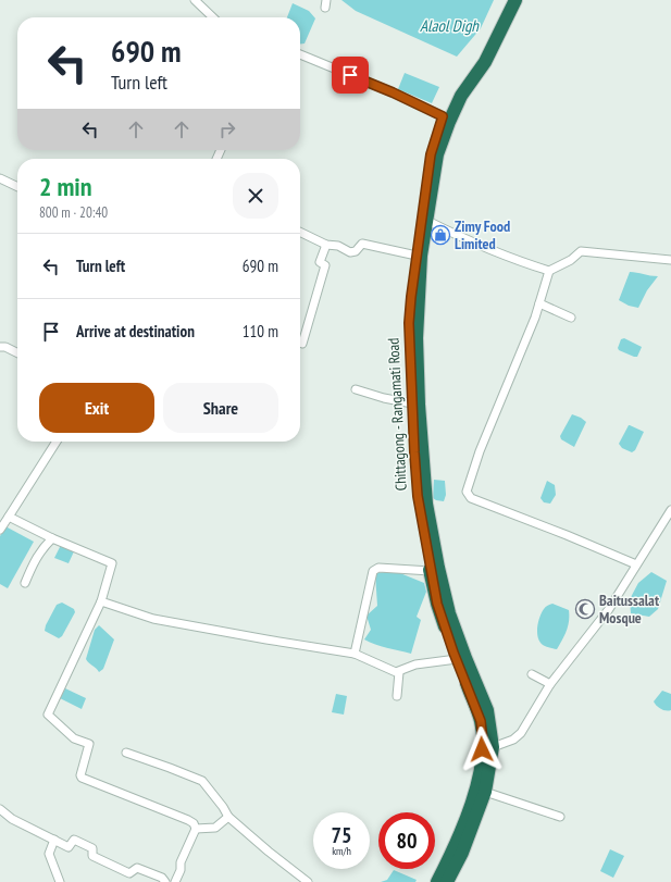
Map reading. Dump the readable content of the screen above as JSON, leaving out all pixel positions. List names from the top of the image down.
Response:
{
  "streets": {
    "highway": ["Chittagong - Rangamati Road"]
  },
  "water": ["Alaol Digh"],
  "places": {
    "shop": ["Zimy Food Limited"],
    "mosque": ["Baitussalat Mosque"]
  },
  "page": {
    "turn": ["690 m", "Turn left"],
    "heading": ["2 min", "800 m · 20:40"],
    "list": [
      {
        "name": "Turn left",
        "value": "690 m"
      },
      {
        "name": "Arrive at destination",
        "value": "110 m"
      }
    ],
    "buttons": ["Exit", "Share"],
    "speed": "75 km/h",
    "limit": "80"
  }
}
